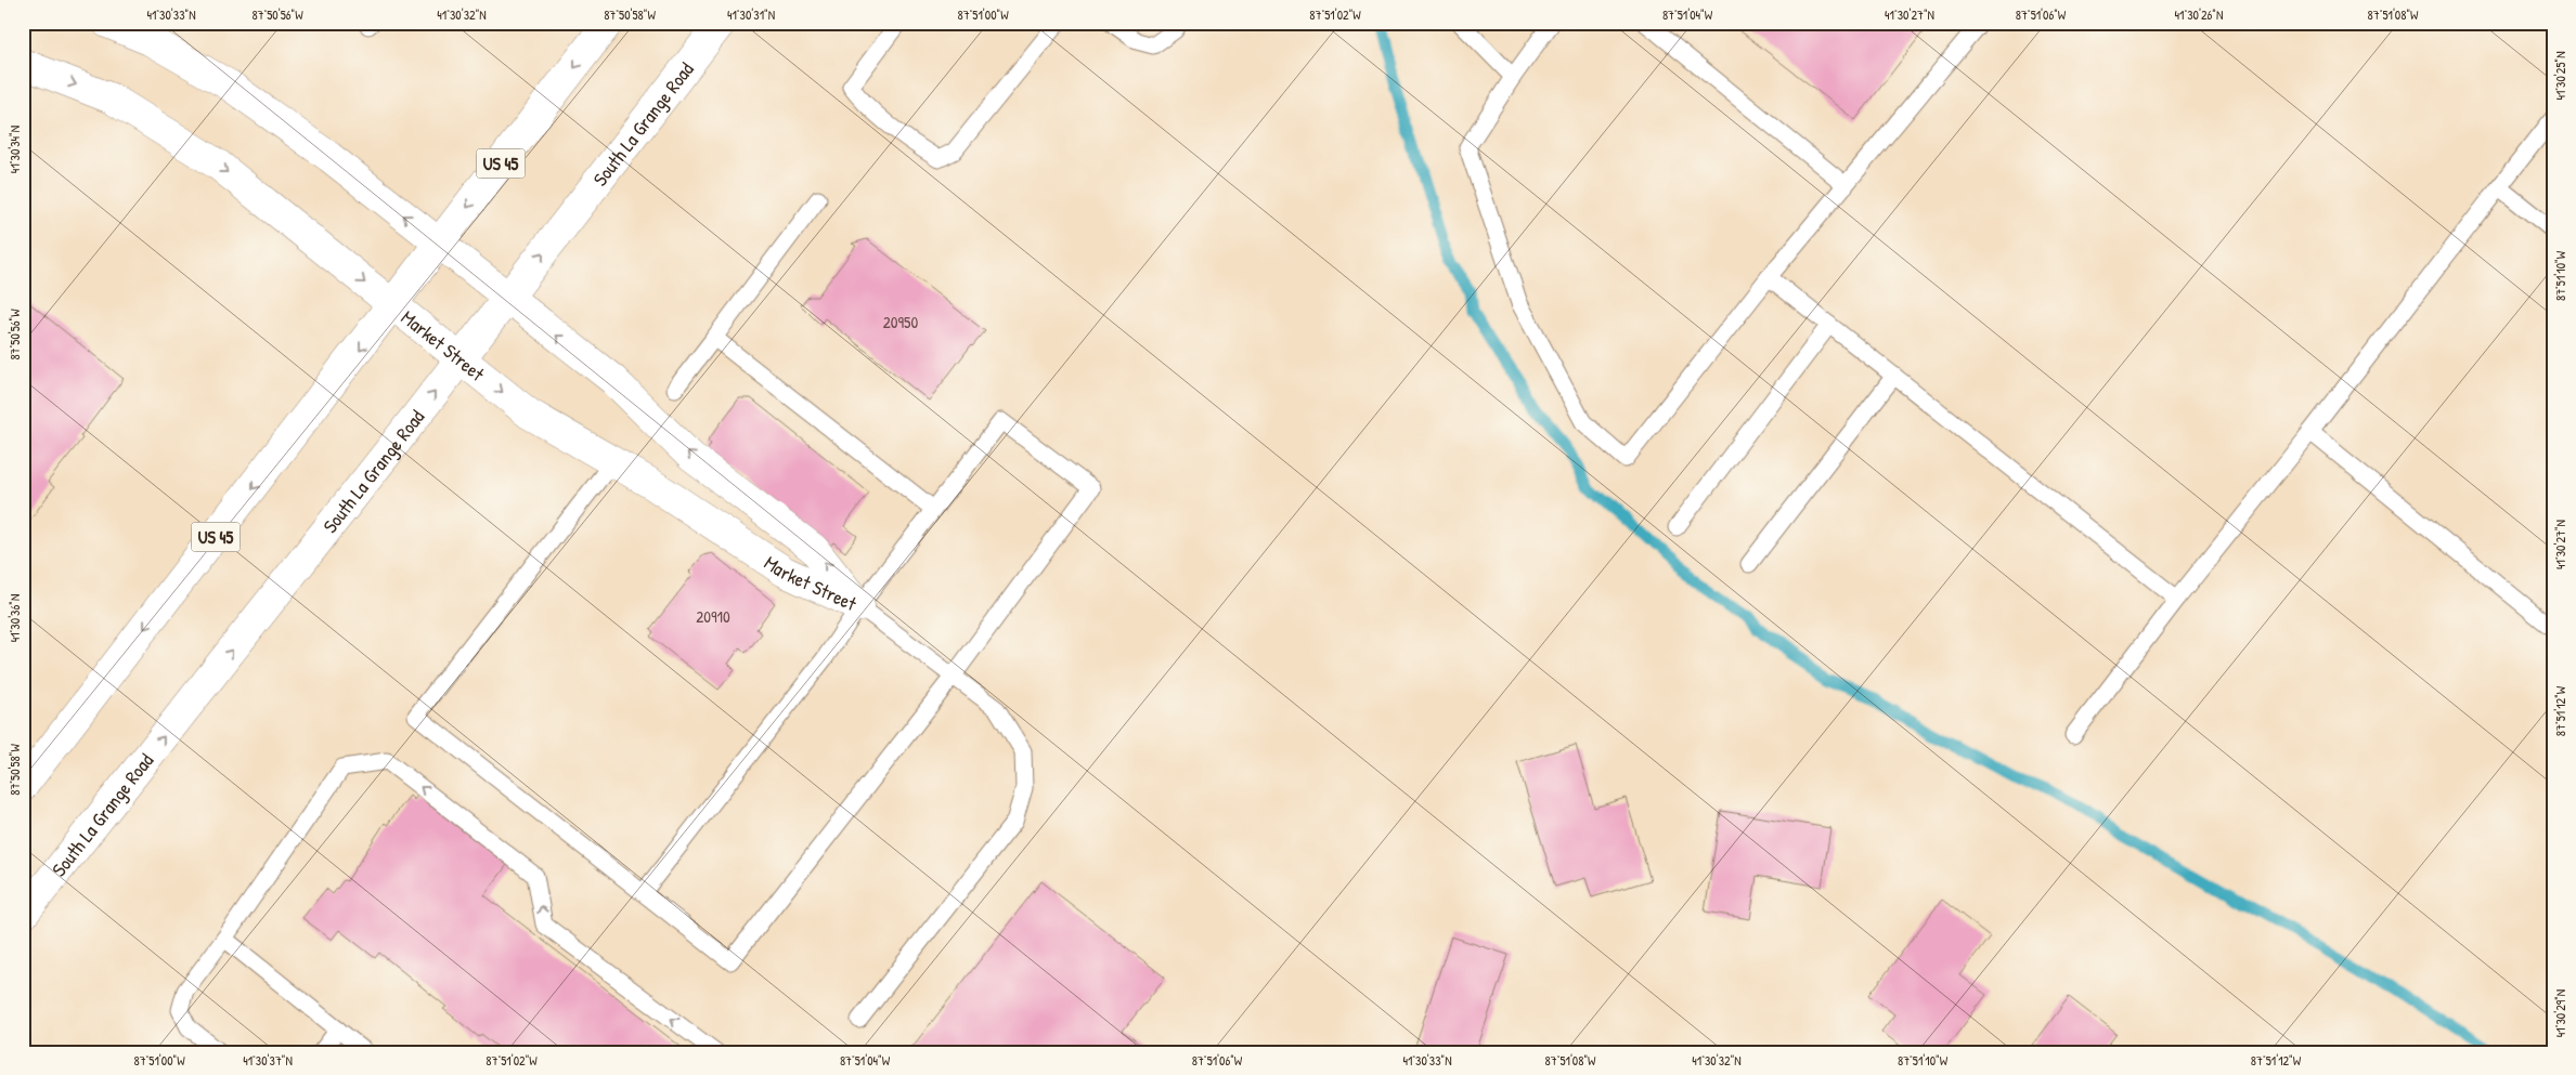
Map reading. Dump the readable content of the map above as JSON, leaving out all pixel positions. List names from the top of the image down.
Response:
{
  "streets": {
    "main road": ["South La Grange Road", "US 45", "Market Street"]
  },
  "crossings": [
    ["South La Grange Road", "Market Street"],
    ["US 45", "Market Street"]
  ],
  "house_numbers": ["20950", "20910"],
  "coordinates": [
    "41°30'33\"N",
    "87°50'56\"W",
    "41°30'32\"N",
    "87°50'58\"W",
    "41°30'31\"N",
    "87°51'00\"W",
    "87°51'02\"W",
    "87°51'04\"W",
    "41°30'27\"N",
    "87°51'06\"W",
    "41°30'26\"N",
    "87°51'08\"W",
    "41°30'25\"N",
    "41°30'34\"N",
    "87°51'10\"W",
    "41°30'36\"N",
    "87°51'12\"W",
    "41°30'29\"N",
    "41°30'37\"N"
  ]
}
